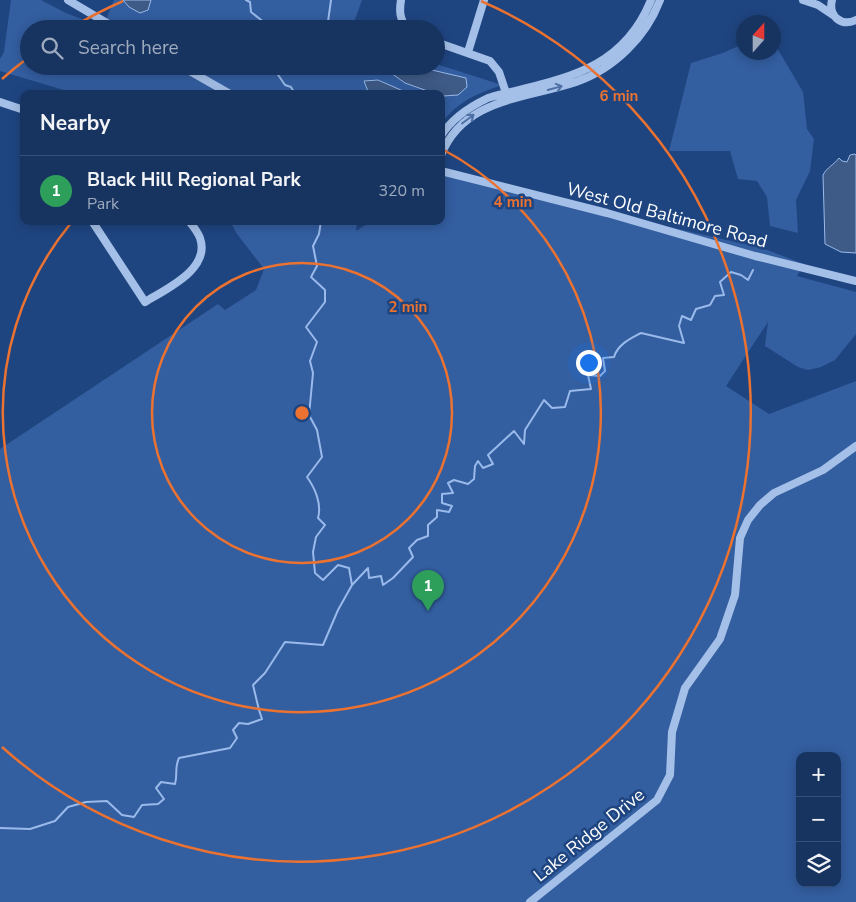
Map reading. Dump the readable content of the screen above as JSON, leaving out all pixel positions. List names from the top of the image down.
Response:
{
  "streets": {
    "street": ["West Old Baltimore Road", "Lake Ridge Drive"]
  },
  "north": "top",
  "page": {
    "search": "Search here",
    "heading": "Nearby",
    "list": [
      {
        "mark": "1",
        "name": "Black Hill Regional Park",
        "note": "Park",
        "value": "320 m"
      }
    ],
    "pins": "1",
    "map_buttons": ["+", "−"]
  },
  "rings": ["6 min", "4 min", "2 min"]
}
